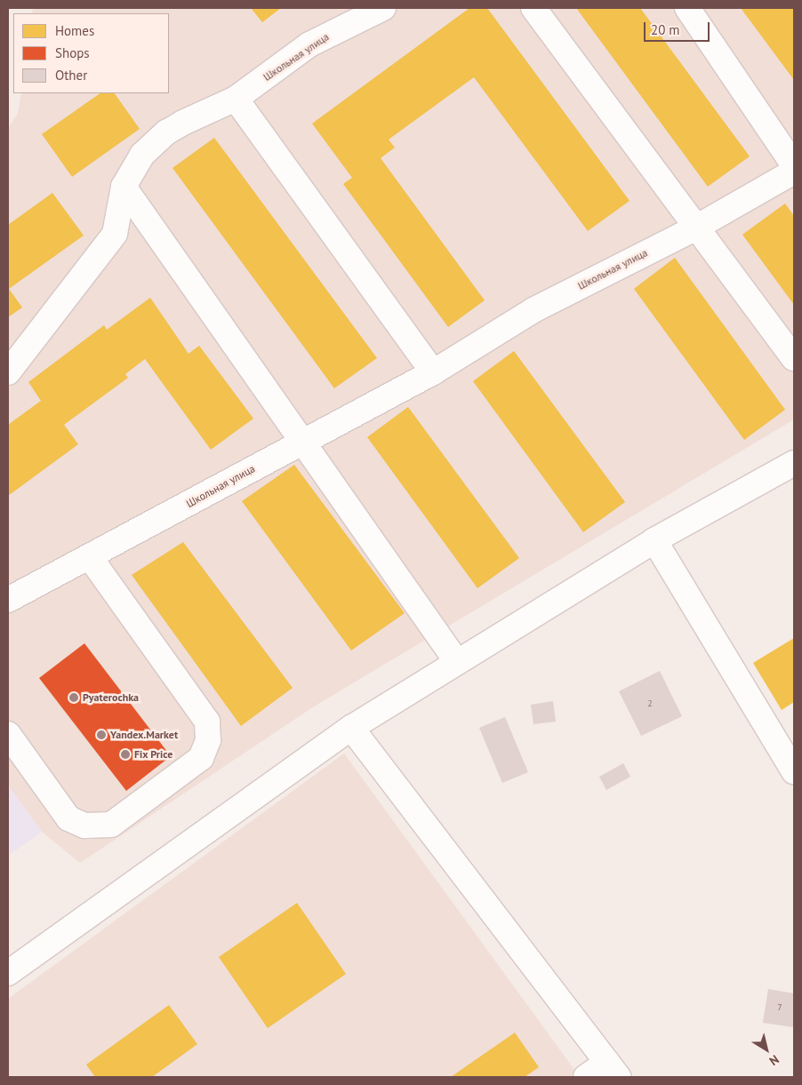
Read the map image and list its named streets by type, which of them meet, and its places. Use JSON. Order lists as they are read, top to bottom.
{
  "streets": {
    "street": ["Школьная улица"]
  },
  "places": ["Pyaterochka", "Yandex.Market", "Fix Price"],
  "house_numbers": ["2", "7"],
  "legend": ["Homes", "Shops", "Other"],
  "scale_bar": "20 m",
  "north": "bottom right"
}
